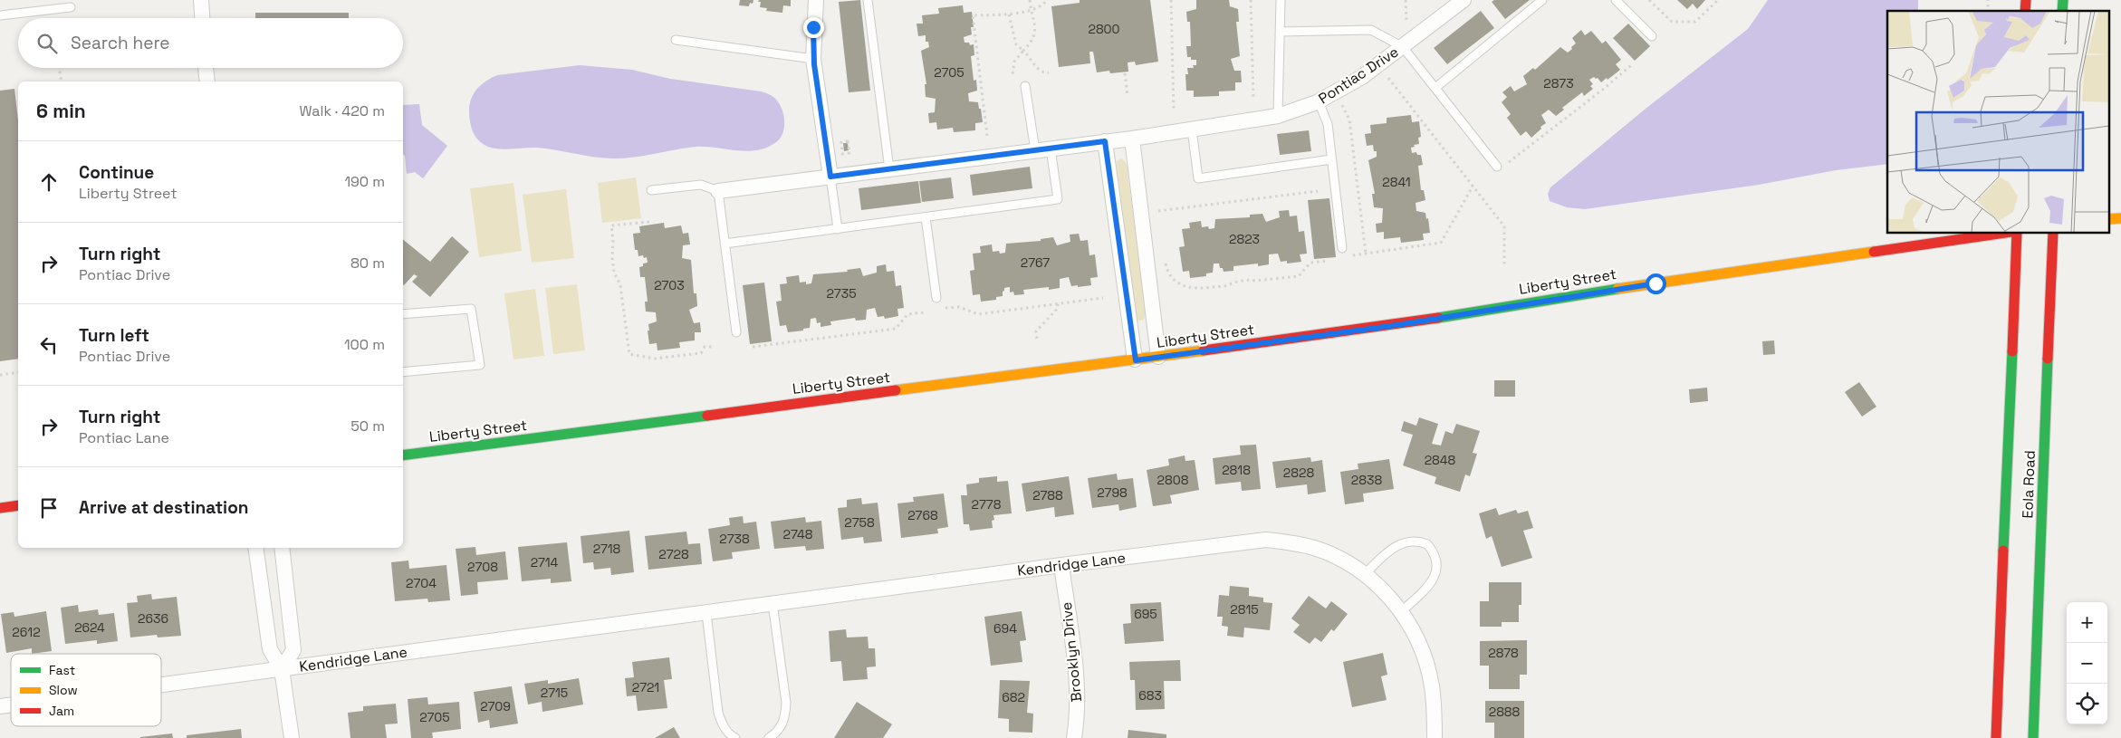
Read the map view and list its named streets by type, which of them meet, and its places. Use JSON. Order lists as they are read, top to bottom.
{
  "streets": {
    "street": [
      "Pontiac Drive",
      "Liberty Street",
      "Eola Road",
      "Kendridge Lane",
      "Brooklyn Drive"
    ]
  },
  "crossings": [
    ["Kendridge Lane", "Brooklyn Drive"]
  ],
  "house_numbers": [
    "2800",
    "2705",
    "2873",
    "2841",
    "2823",
    "2767",
    "2703",
    "2735",
    "2848",
    "2818",
    "2828",
    "2808",
    "2838",
    "2798",
    "2788",
    "2778",
    "2768",
    "2758",
    "2748",
    "2738",
    "2718",
    "2728",
    "2714",
    "2708",
    "2704",
    "2815",
    "695",
    "2636",
    "2624",
    "694",
    "2612",
    "2878",
    "2721",
    "2715",
    "683",
    "682",
    "2709",
    "2888",
    "2705"
  ],
  "legend": ["Fast", "Slow", "Jam"],
  "page": {
    "search": "Search here",
    "heading": ["6 min", "Walk · 420 m"],
    "list": [
      ["Continue", "Liberty Street", "190 m"],
      ["Turn right", "Pontiac Drive", "80 m"],
      ["Turn left", "Pontiac Drive", "100 m"],
      ["Turn right", "Pontiac Lane", "50 m"],
      "Arrive at destination"
    ],
    "map_buttons": ["+", "−"]
  }
}
